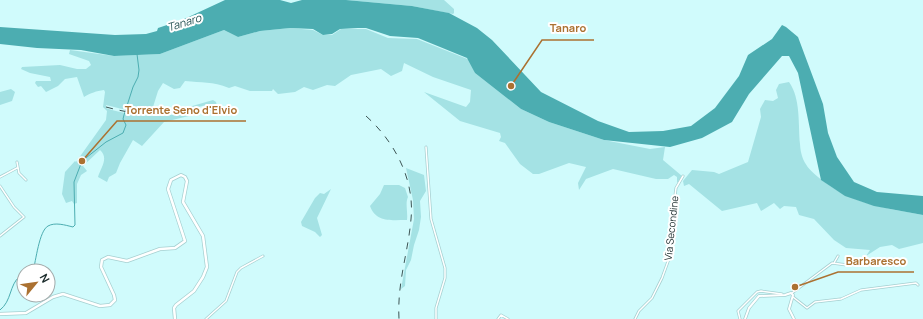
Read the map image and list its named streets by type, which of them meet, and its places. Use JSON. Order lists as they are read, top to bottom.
{
  "streets": {
    "street": ["Via Secondine"]
  },
  "water": ["Tanaro"],
  "places": ["Tanaro", "Torrente Seno d'Elvio", "Barbaresco"],
  "north": "top right"
}
